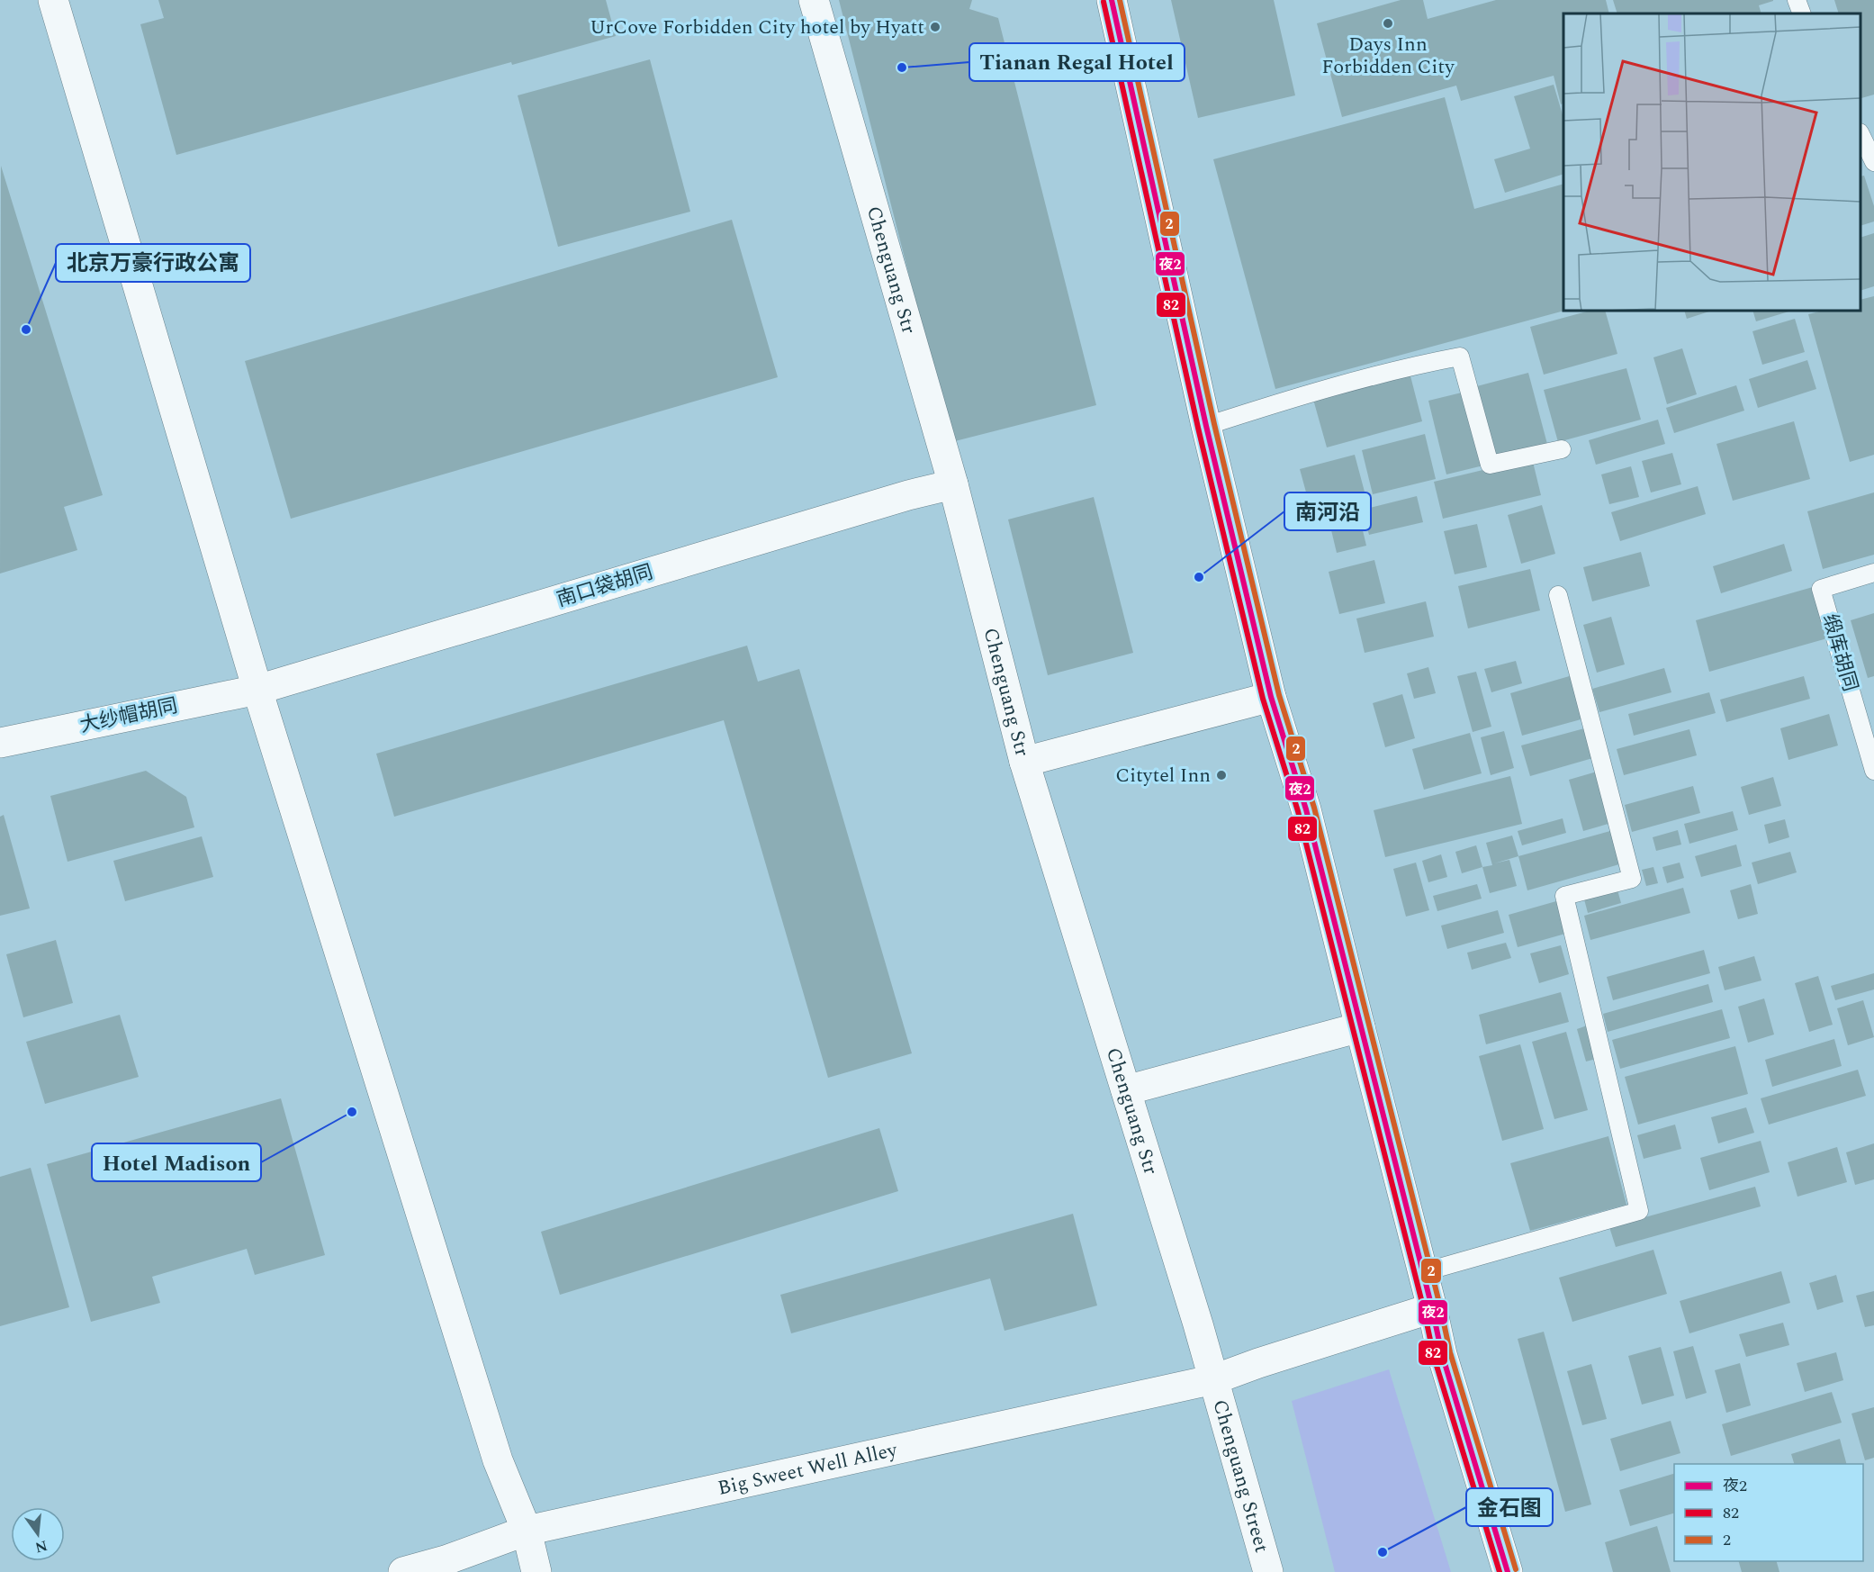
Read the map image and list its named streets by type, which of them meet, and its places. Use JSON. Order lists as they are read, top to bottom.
{
  "streets": {
    "street": [
      "Chenguang Str",
      "南口袋胡同",
      "大纱帽胡同",
      "Big Sweet Well Alley",
      "Chenguang Street"
    ],
    "lane": ["缎库胡同"]
  },
  "crossings": [
    ["Chenguang Str", "南口袋胡同"],
    ["Chenguang Str", "Big Sweet Well Alley"],
    ["Chenguang Str", "Chenguang Street"],
    ["南口袋胡同", "大纱帽胡同"],
    ["Big Sweet Well Alley", "Chenguang Street"]
  ],
  "places": [
    "Days Inn Forbidden City",
    "UrCove Forbidden City hotel by Hyatt",
    "Tianan Regal Hotel",
    "北京万豪行政公寓",
    "南河沿",
    "Citytel Inn",
    "Hotel Madison",
    "金石图"
  ],
  "lines": ["transit line 夜2", "transit line 2", "transit line 82"],
  "legend": ["夜2", "82", "2"],
  "north": "bottom"
}
